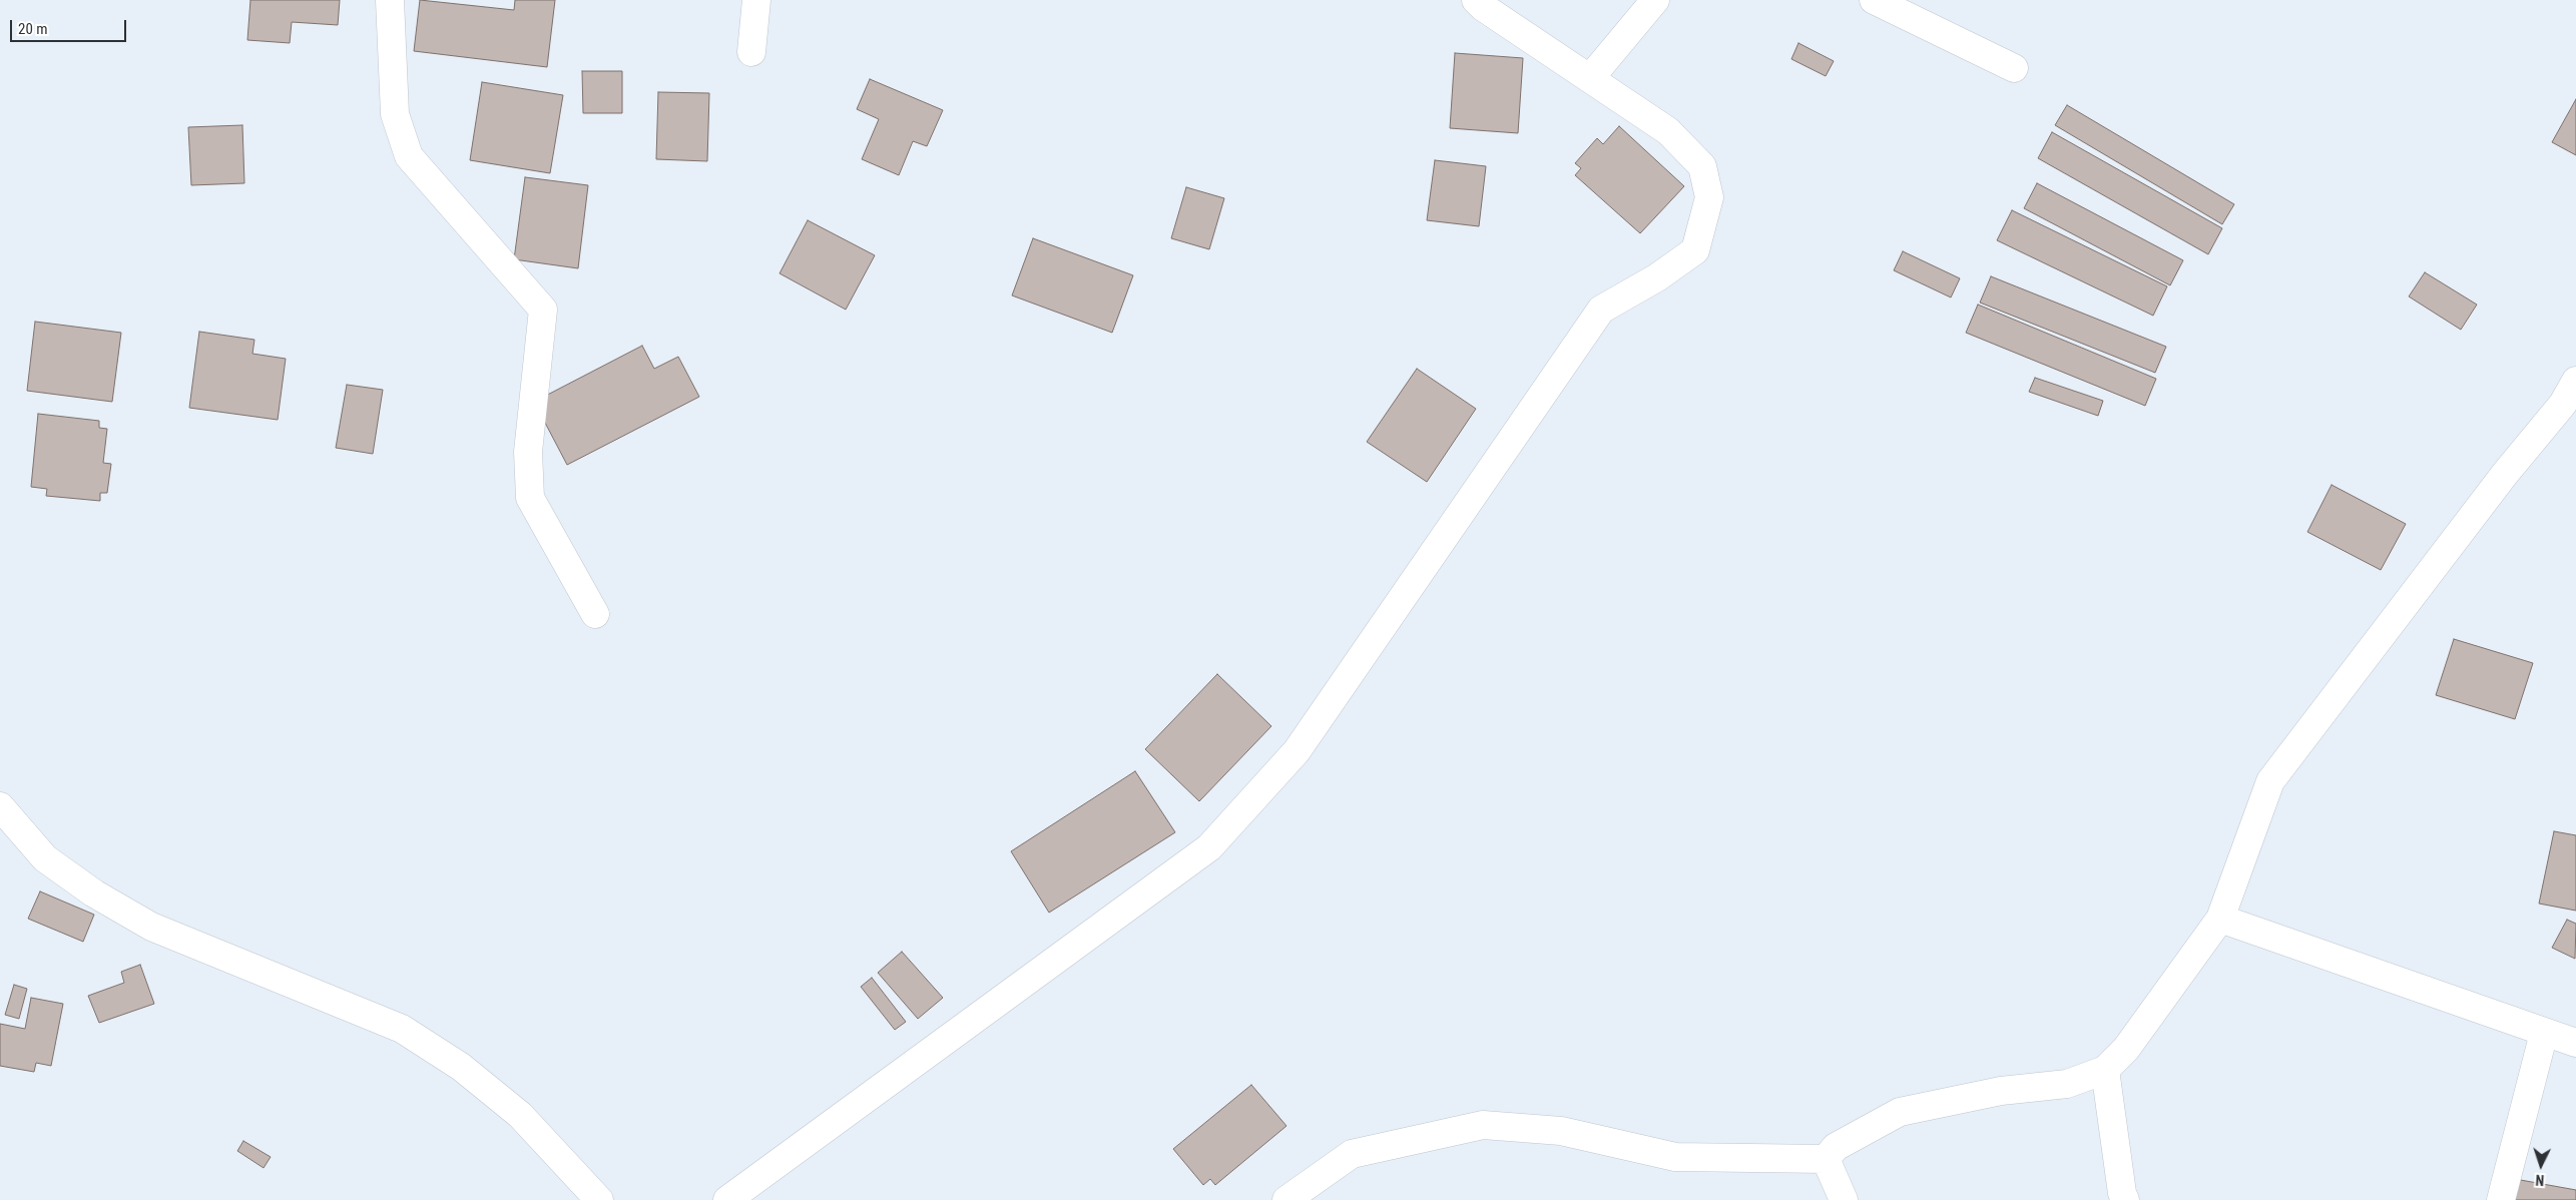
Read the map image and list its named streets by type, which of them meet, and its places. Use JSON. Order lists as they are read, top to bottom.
{
  "scale_bar": "20 m",
  "north": "bottom"
}
